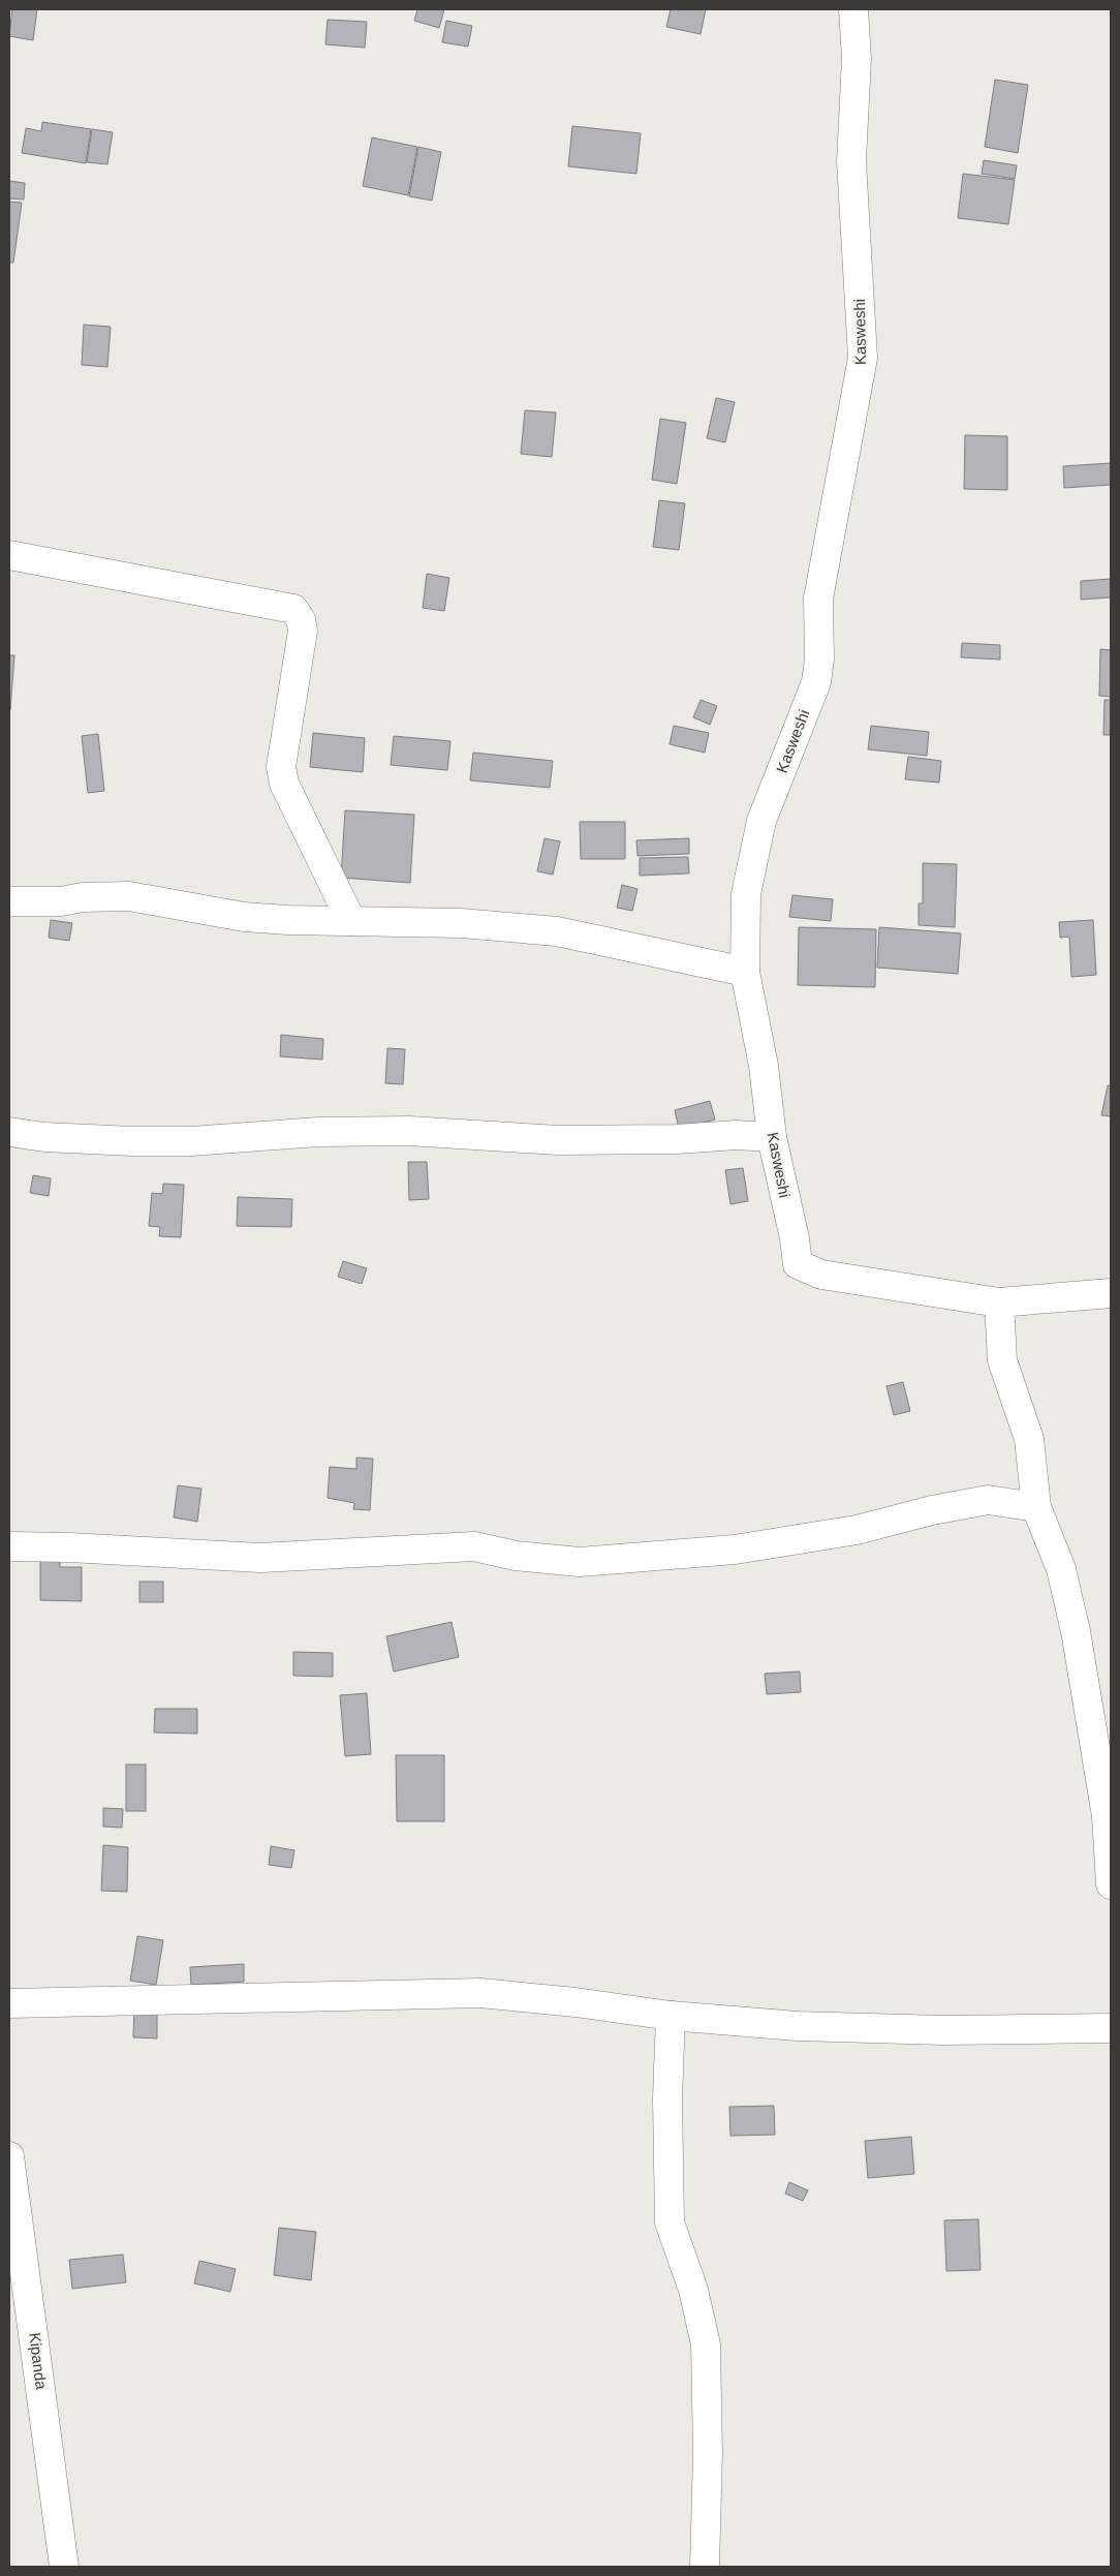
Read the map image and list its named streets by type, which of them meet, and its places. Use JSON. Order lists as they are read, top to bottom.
{
  "streets": {
    "street": ["Kasweshi", "Kipanda"]
  }
}
